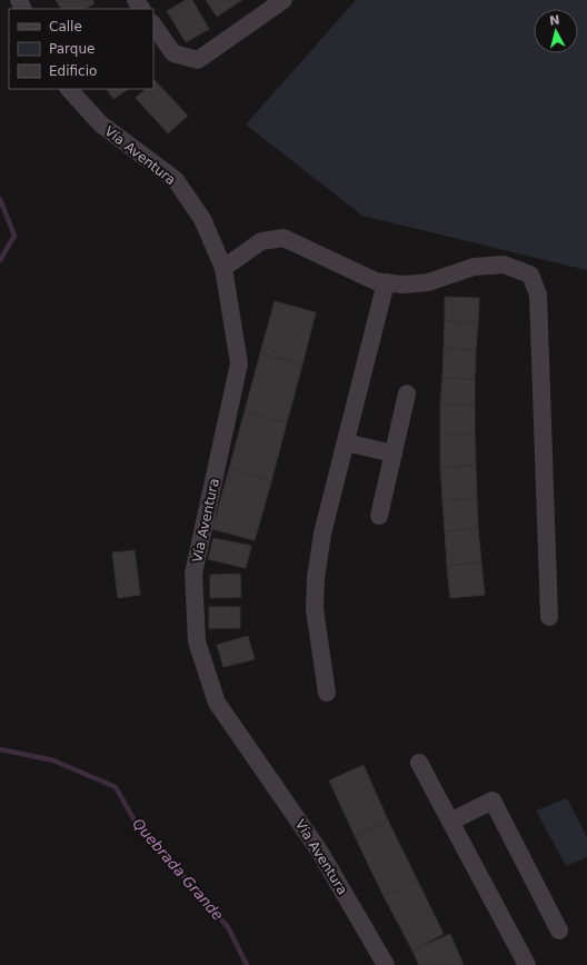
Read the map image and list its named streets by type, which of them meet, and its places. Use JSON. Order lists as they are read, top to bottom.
{
  "streets": {
    "street": ["Vía Aventura"]
  },
  "water": ["Quebrada Grande"],
  "legend": ["Calle", "Parque", "Edificio"],
  "north": "top"
}
